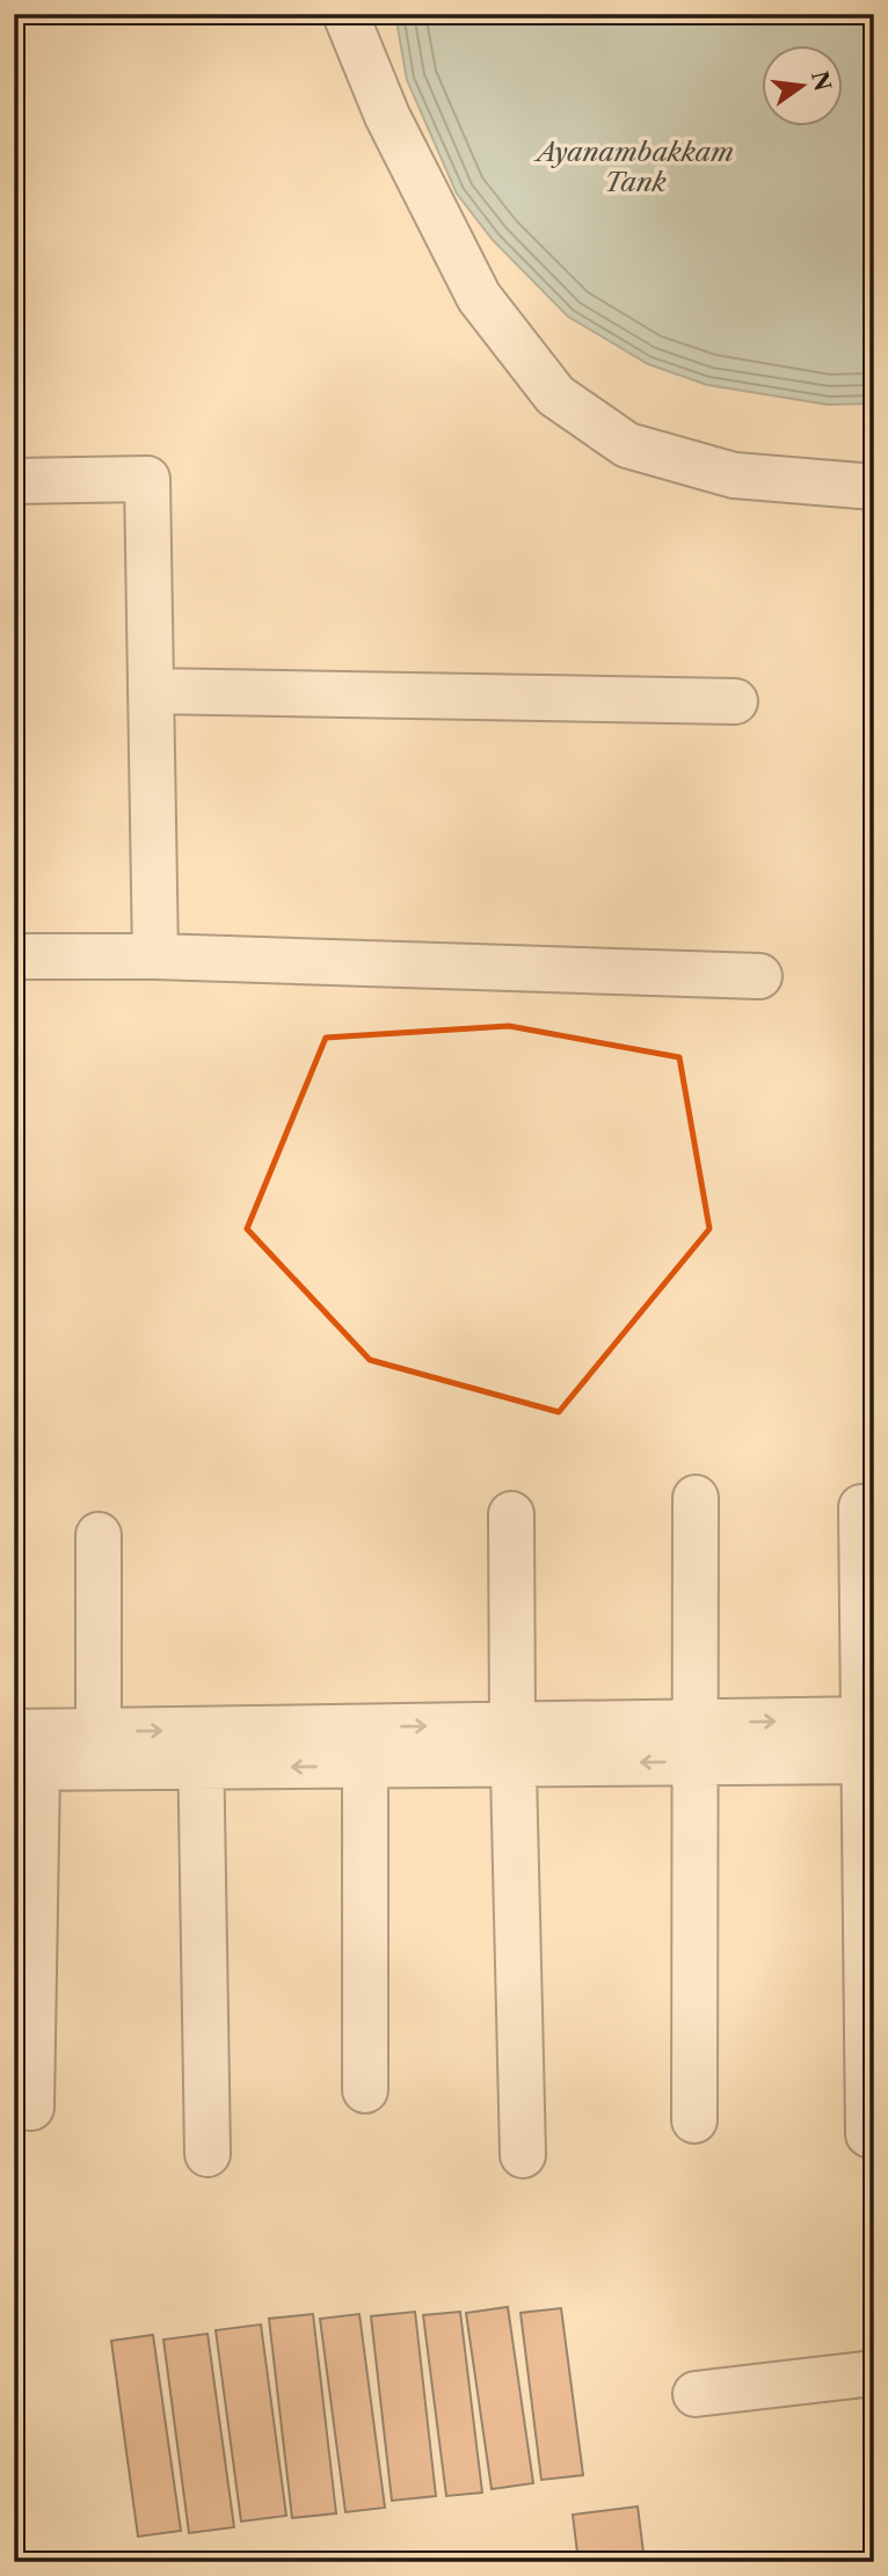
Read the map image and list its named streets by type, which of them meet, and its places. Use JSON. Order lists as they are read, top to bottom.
{
  "water": ["Ayanambakkam Tank"],
  "north": "right"
}
